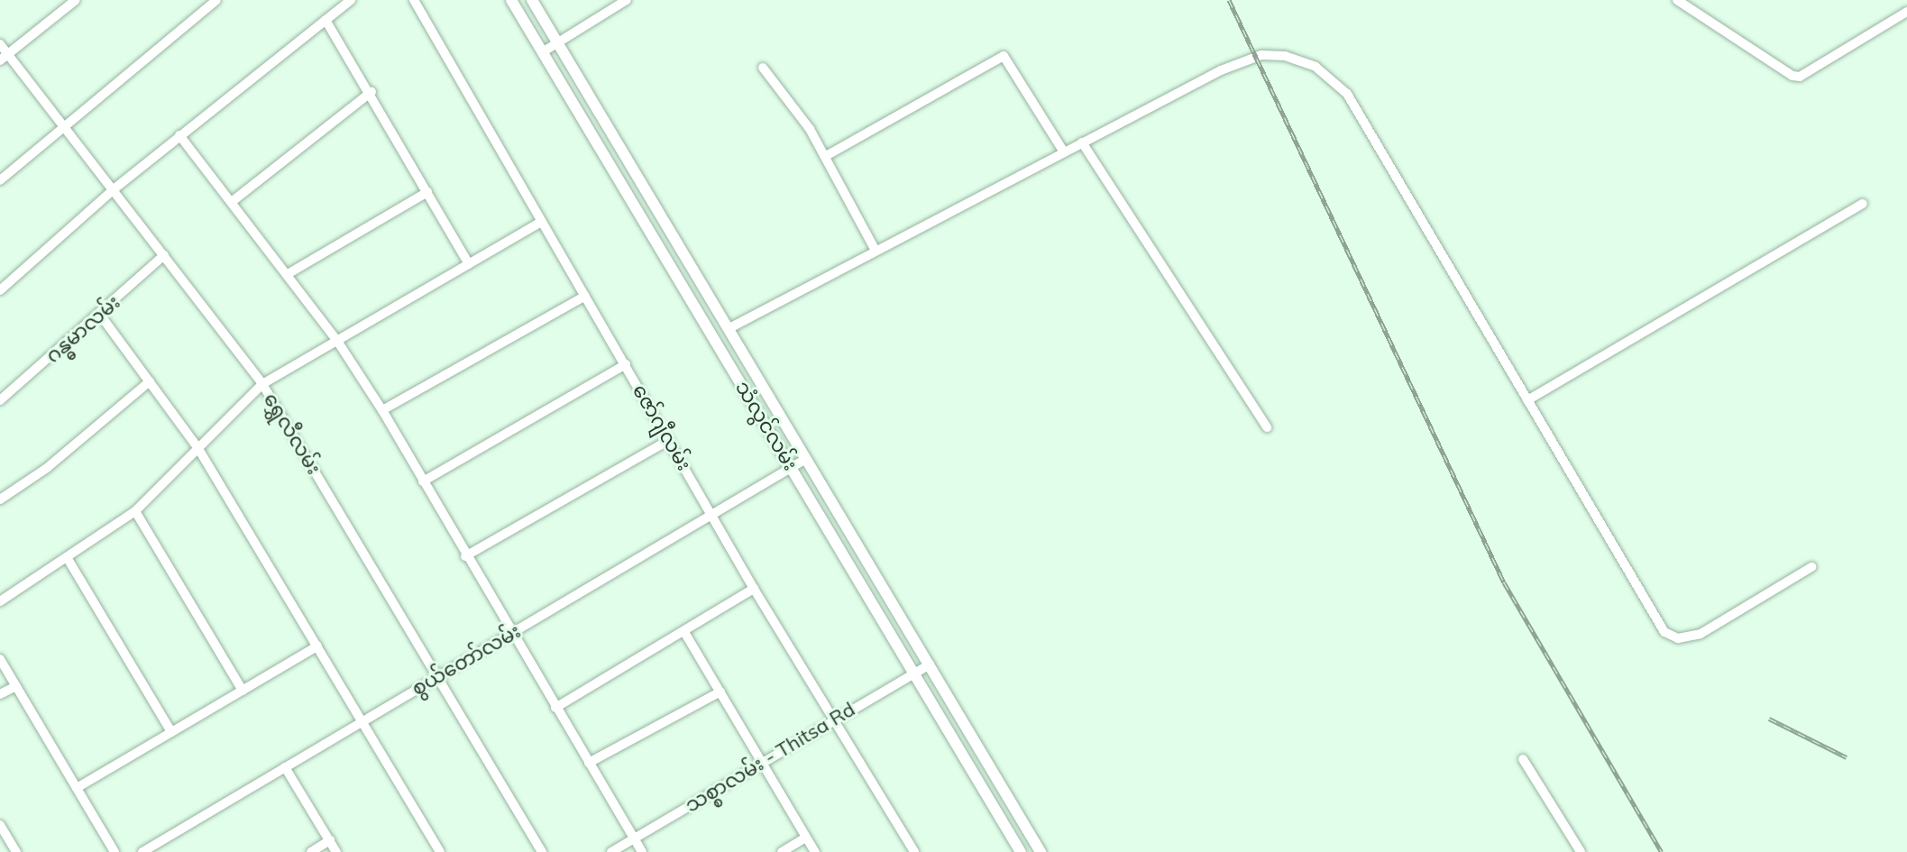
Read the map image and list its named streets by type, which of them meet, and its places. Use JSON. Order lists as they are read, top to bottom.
{
  "streets": {
    "main road": ["သံလွင်လမ်း"],
    "street": [
      "ဂန္ဓမာလမ်း",
      "ဇော်ဂျီလမ်း",
      "ရွှေလီလမ်း",
      "စွယ်တော်လမ်း",
      "သစ္စာလမ်း - Thitsa Rd"
    ]
  },
  "crossings": [
    ["ဂန္ဓမာလမ်း", "ရွှေလီလမ်း"],
    ["သံလွင်လမ်း", "စွယ်တော်လမ်း"],
    ["သံလွင်လမ်း", "သစ္စာလမ်း - Thitsa Rd"],
    ["ဇော်ဂျီလမ်း", "စွယ်တော်လမ်း"],
    ["ဇော်ဂျီလမ်း", "သစ္စာလမ်း - Thitsa Rd"],
    ["ရွှေလီလမ်း", "စွယ်တော်လမ်း"]
  ]
}
